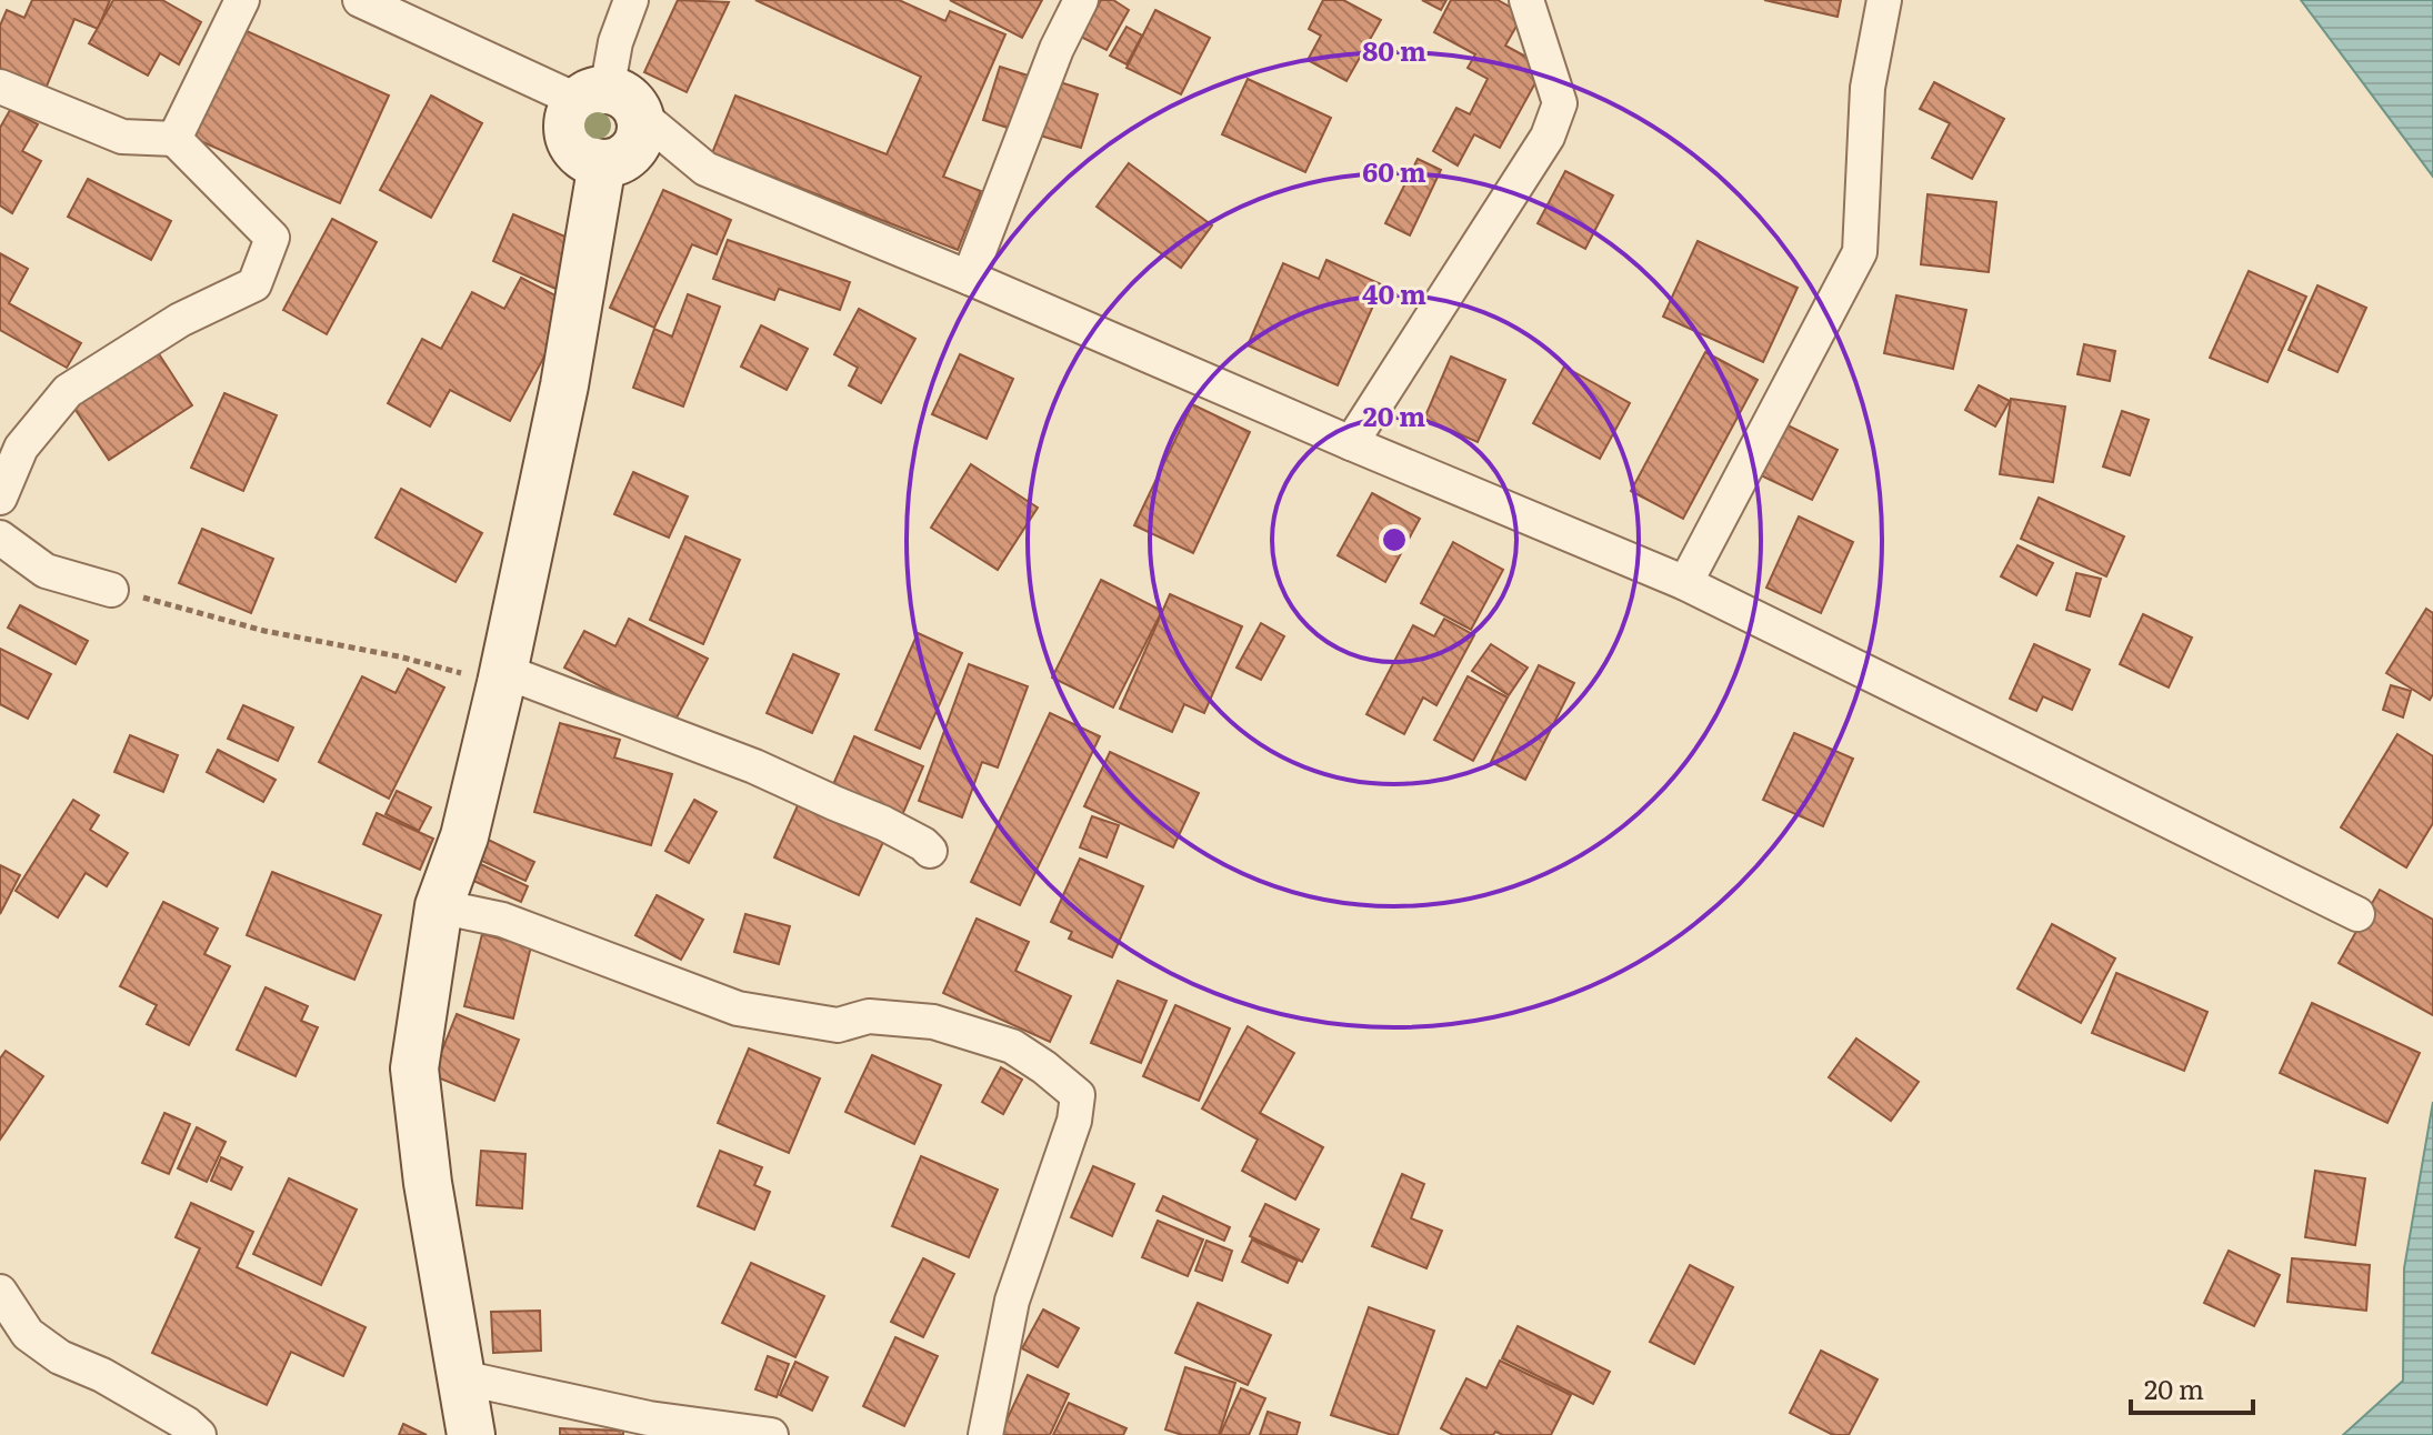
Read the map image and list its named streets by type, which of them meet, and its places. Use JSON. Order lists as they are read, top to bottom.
{
  "scale_bar": "20 m",
  "rings": [
    "80 m",
    "60 m",
    "40 m",
    "20 m"
  ]
}
